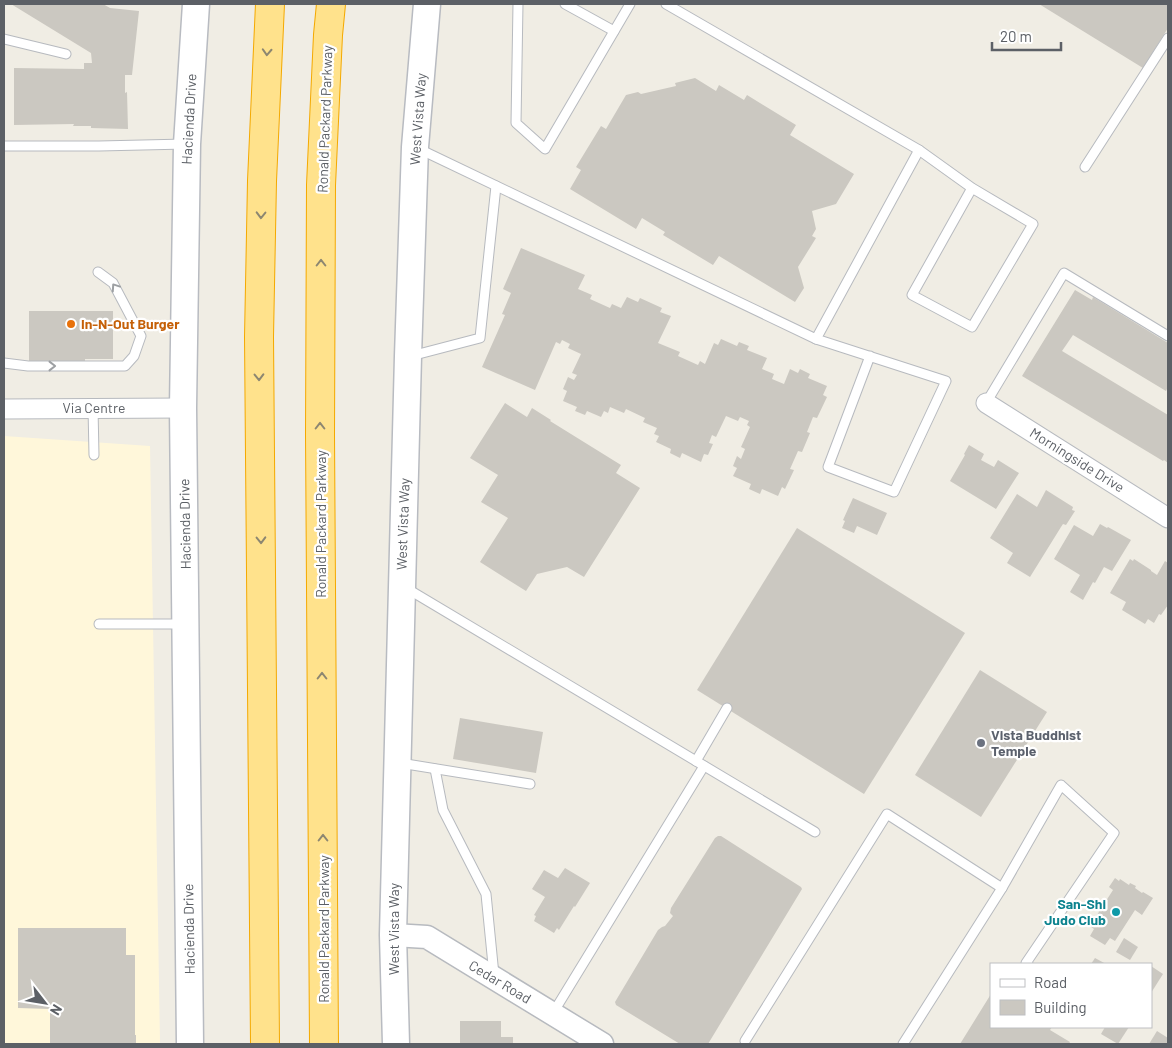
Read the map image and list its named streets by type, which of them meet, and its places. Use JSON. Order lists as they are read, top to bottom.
{
  "streets": {
    "highway": ["Ronald Packard Parkway"],
    "main road": ["Hacienda Drive", "West Vista Way"],
    "street": ["Via Centre", "Morningside Drive", "Cedar Road"]
  },
  "crossings": [
    ["Hacienda Drive", "Via Centre"],
    ["West Vista Way", "Cedar Road"]
  ],
  "places": ["In-N-Out Burger", "Vista Buddhist Temple", "San-Shi Judo Club"],
  "legend": ["Road", "Building"],
  "scale_bar": "20 m",
  "north": "bottom right"
}
